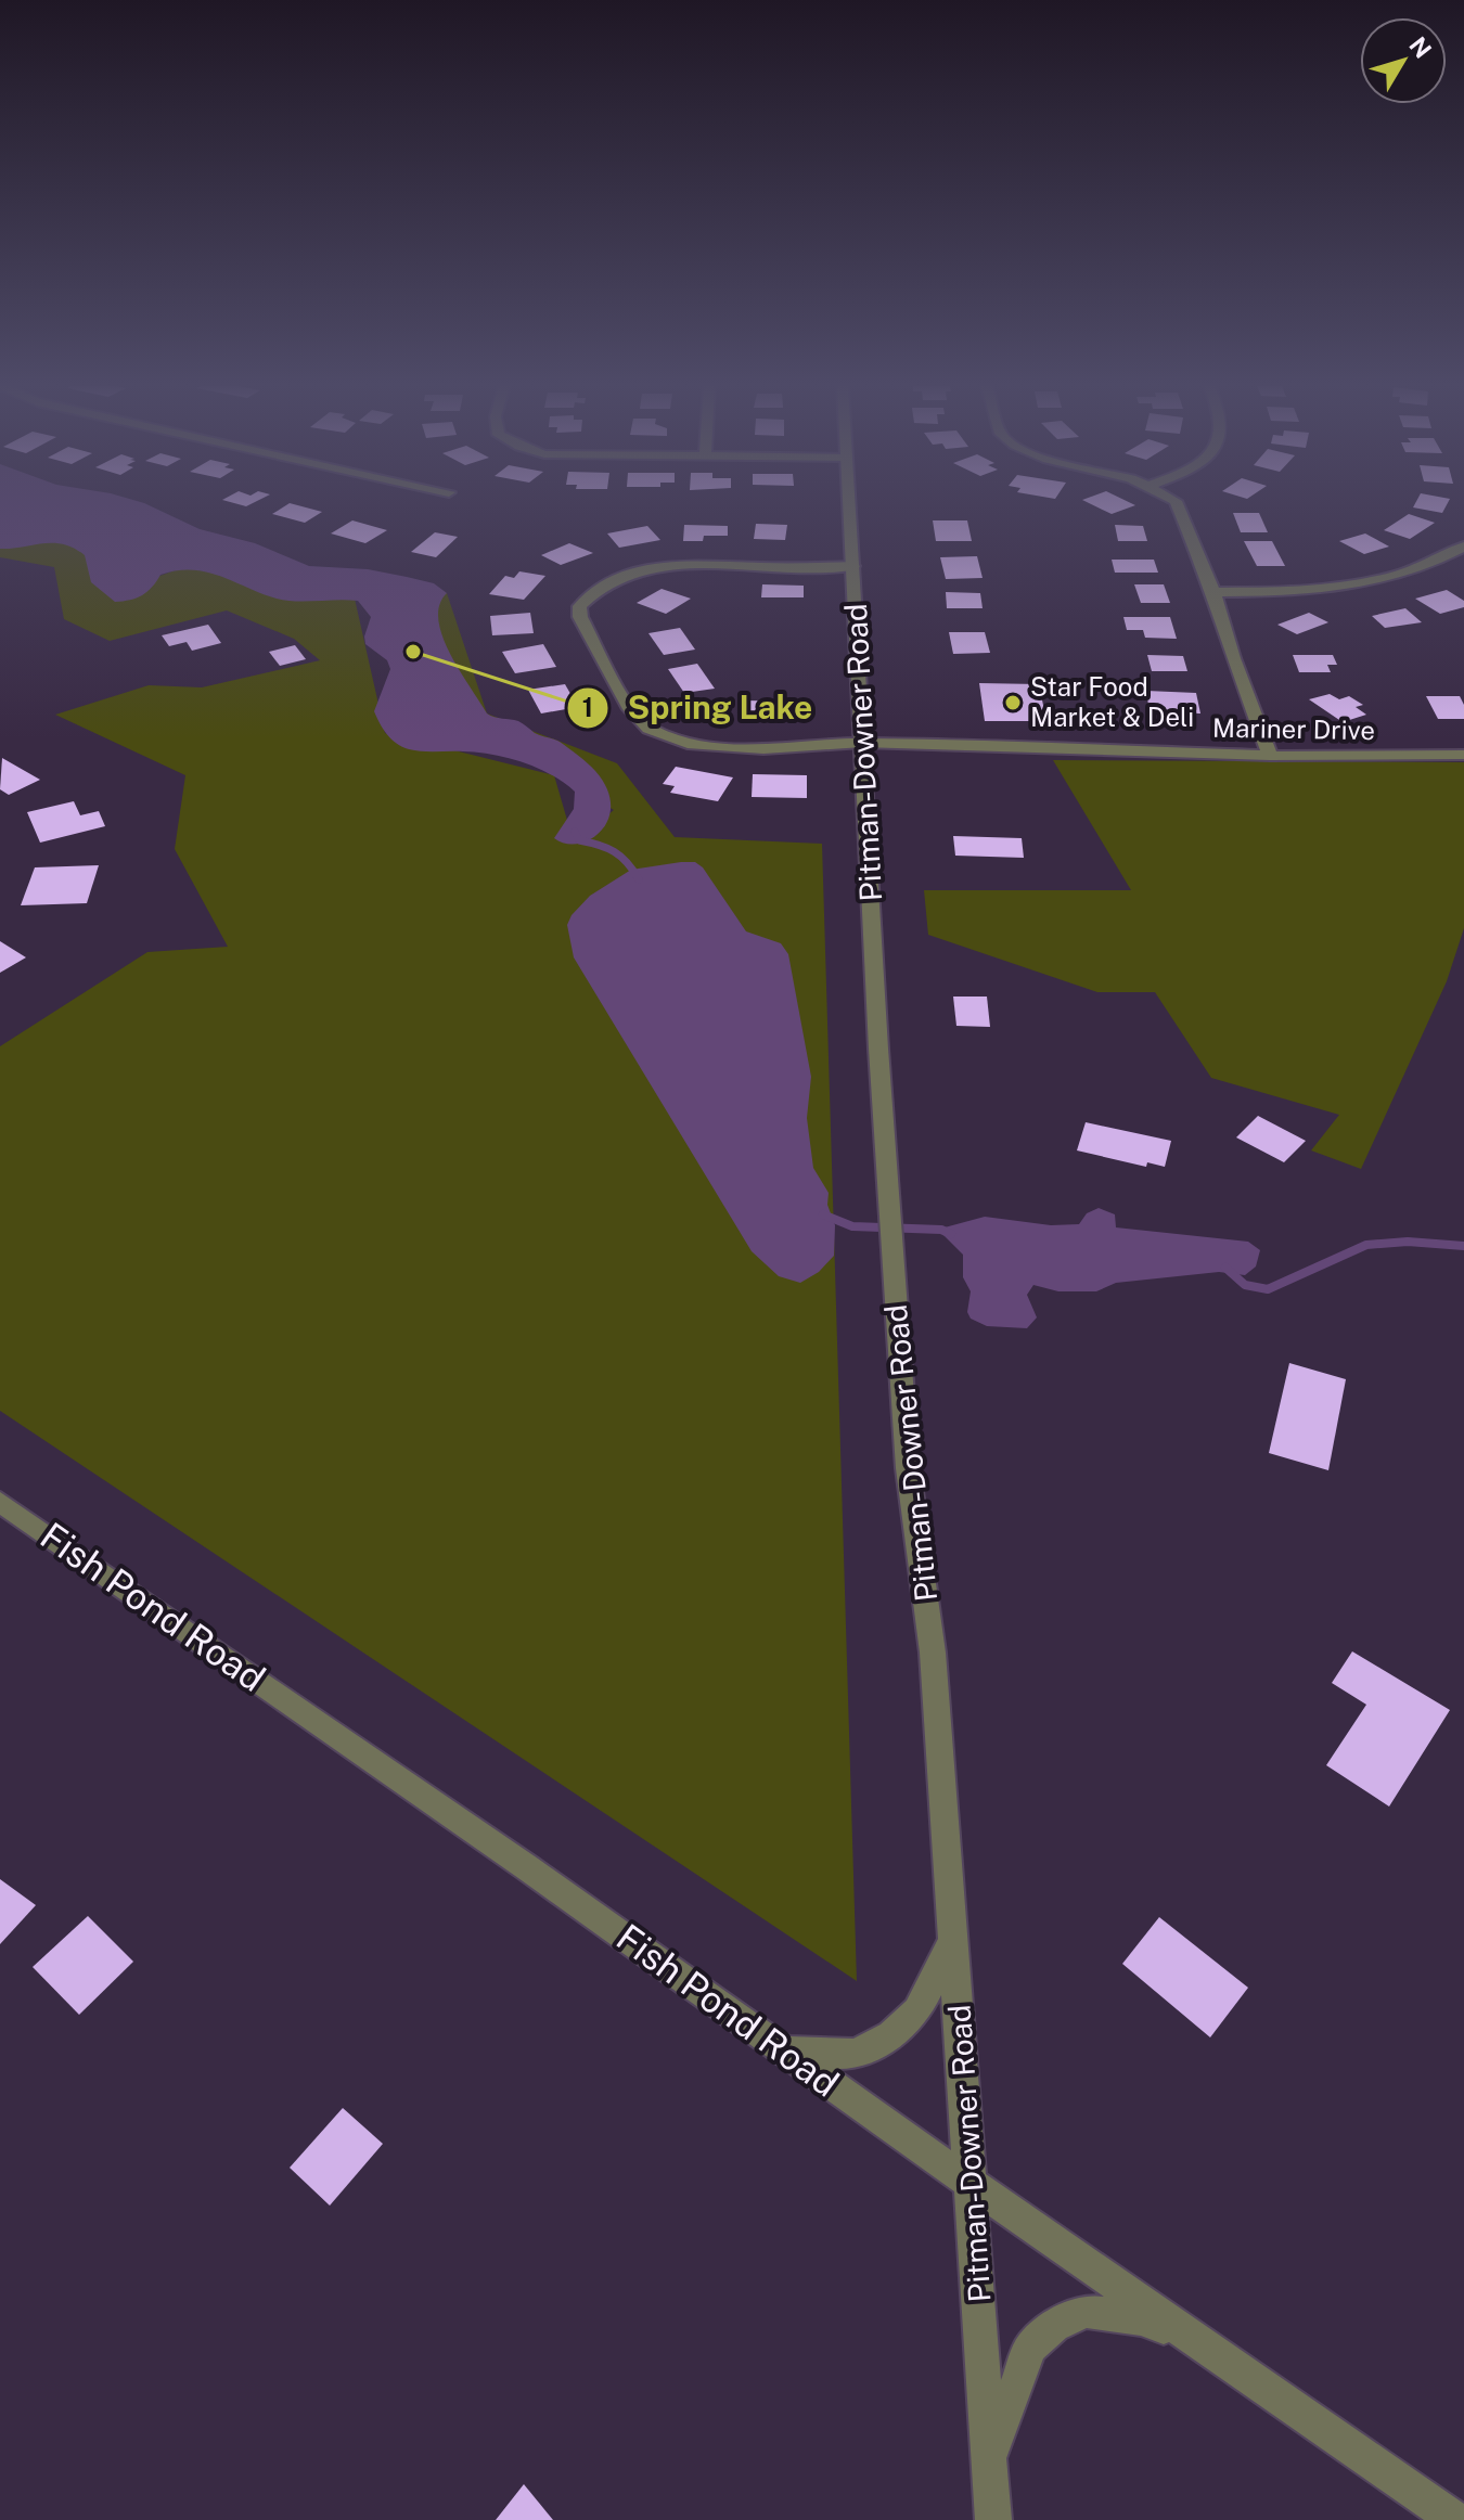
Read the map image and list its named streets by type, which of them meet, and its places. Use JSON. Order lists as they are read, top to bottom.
{
  "streets": {
    "street": ["Mariner Drive", "Pitman-Downer Road", "Fish Pond Road"]
  },
  "crossings": [
    ["Mariner Drive", "Pitman-Downer Road"],
    ["Pitman-Downer Road", "Fish Pond Road"]
  ],
  "places": ["Spring Lake", "Star Food Market & Deli"],
  "north": "top right"
}
